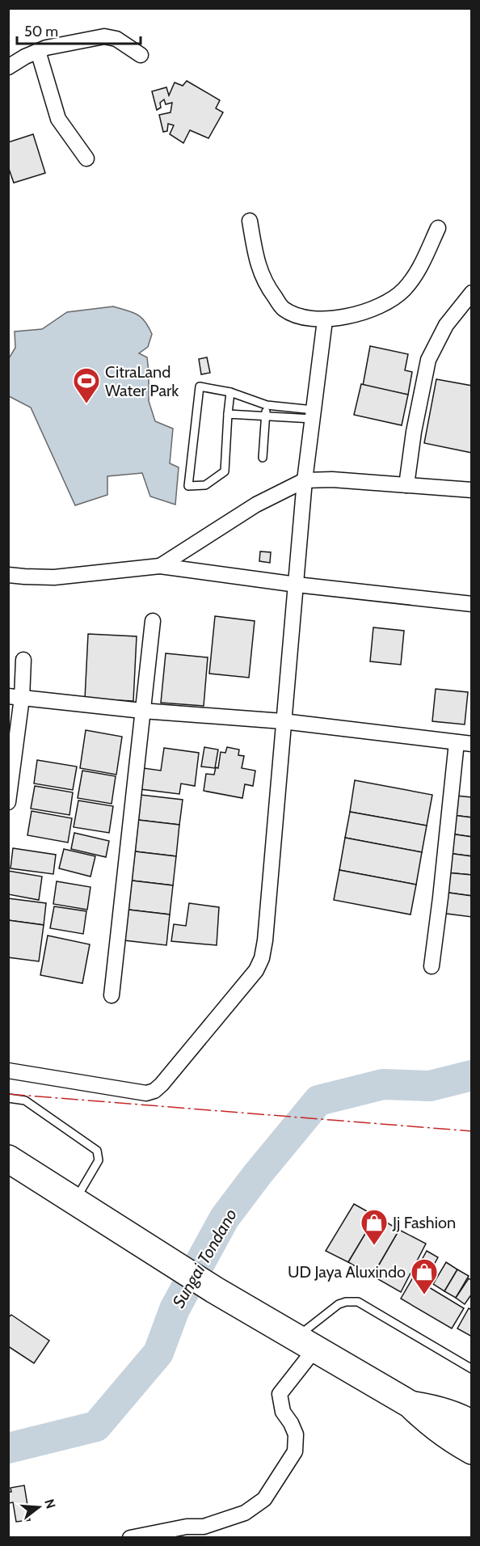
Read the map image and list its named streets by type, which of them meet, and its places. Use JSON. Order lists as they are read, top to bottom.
{
  "water": ["Sungai Tondano"],
  "places": {
    "sports": ["CitraLand Water Park"],
    "shop": ["Jj Fashion", "UD Jaya Aluxindo"]
  },
  "scale_bar": "50 m",
  "north": "right"
}
